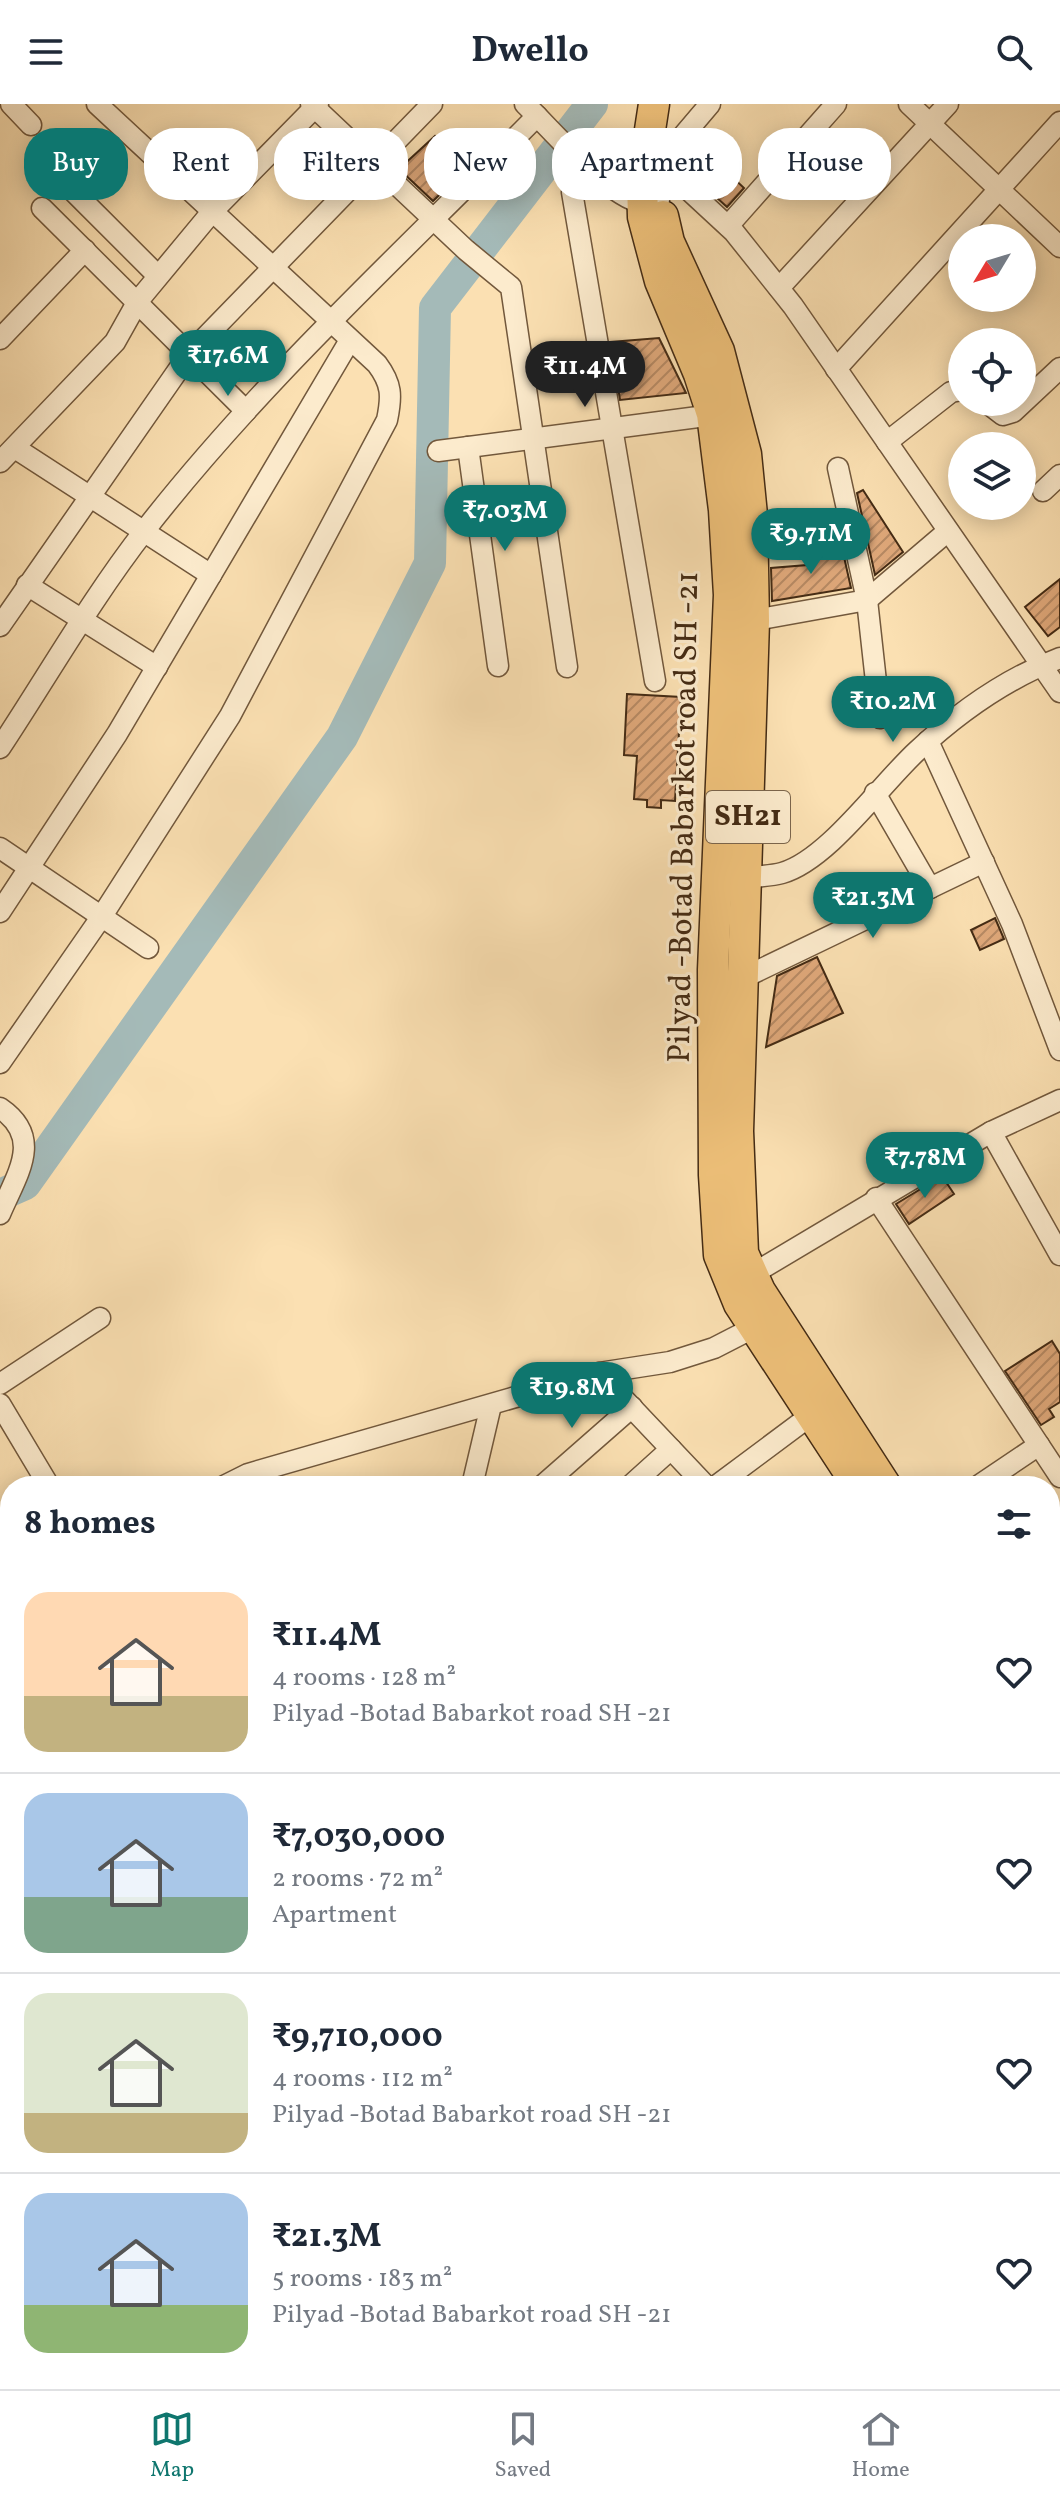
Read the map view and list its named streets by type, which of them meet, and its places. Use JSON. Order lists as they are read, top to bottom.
{
  "streets": {
    "main road": ["Pilyad -Botad Babarkot road SH -21", "SH21"]
  },
  "north": "bottom left",
  "page": {
    "header": "Dwello",
    "chip": [
      "Buy",
      "Rent",
      "Filters",
      "New",
      "Apartment",
      "House"
    ],
    "price": [
      "₹17.6M",
      "₹11.4M",
      "₹7.03M",
      "₹9.71M",
      "₹10.2M",
      "₹21.3M",
      "₹7.78M",
      "₹19.8M"
    ],
    "heading": "8 homes",
    "list": [
      {
        "name": "₹11.4M",
        "note": "4 rooms · 128 m² · Pilyad -Botad Babarkot road SH -21"
      },
      {
        "name": "₹7,030,000",
        "note": "2 rooms · 72 m² · Apartment"
      },
      {
        "name": "₹9,710,000",
        "note": "4 rooms · 112 m² · Pilyad -Botad Babarkot road SH -21"
      },
      {
        "name": "₹21.3M",
        "note": "5 rooms · 183 m² · Pilyad -Botad Babarkot road SH -21"
      }
    ],
    "tabs": ["Map", "Saved", "Home"]
  }
}
